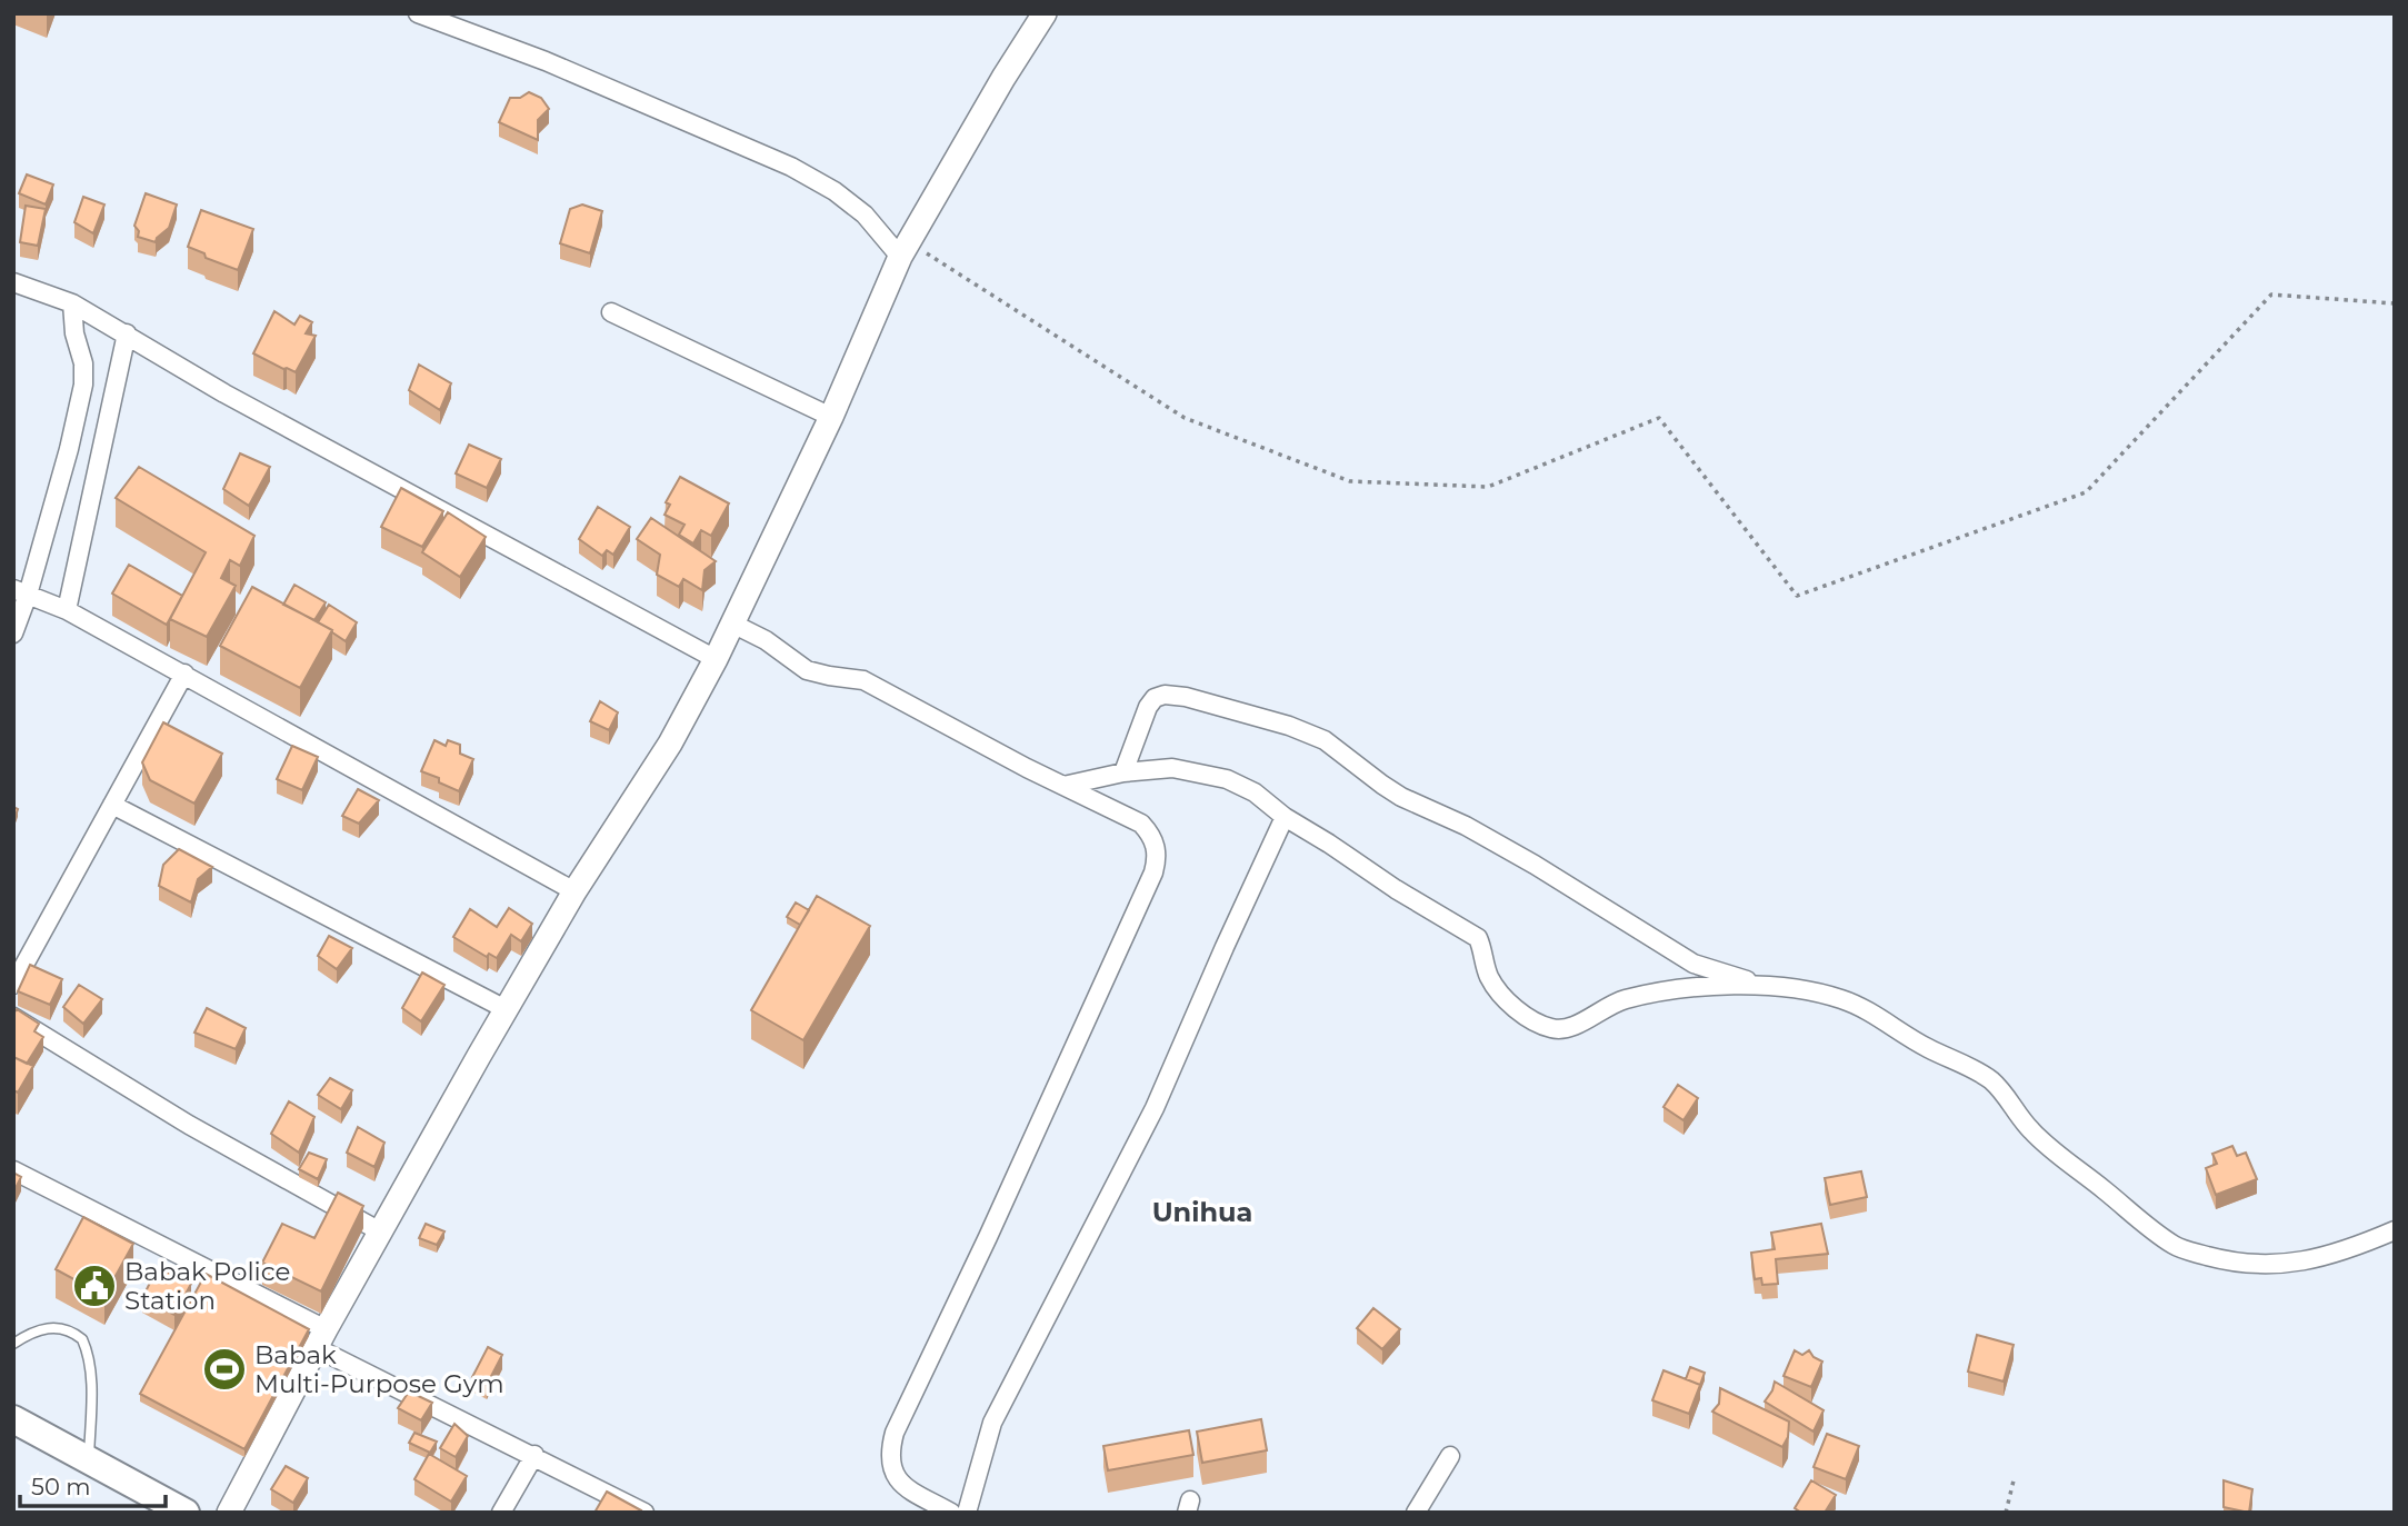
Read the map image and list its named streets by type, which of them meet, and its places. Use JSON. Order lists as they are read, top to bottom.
{
  "districts": ["Unihua"],
  "places": {
    "public building": ["Babak Police Station"],
    "sports": ["Babak Multi-Purpose Gym"]
  },
  "scale_bar": "50 m"
}
